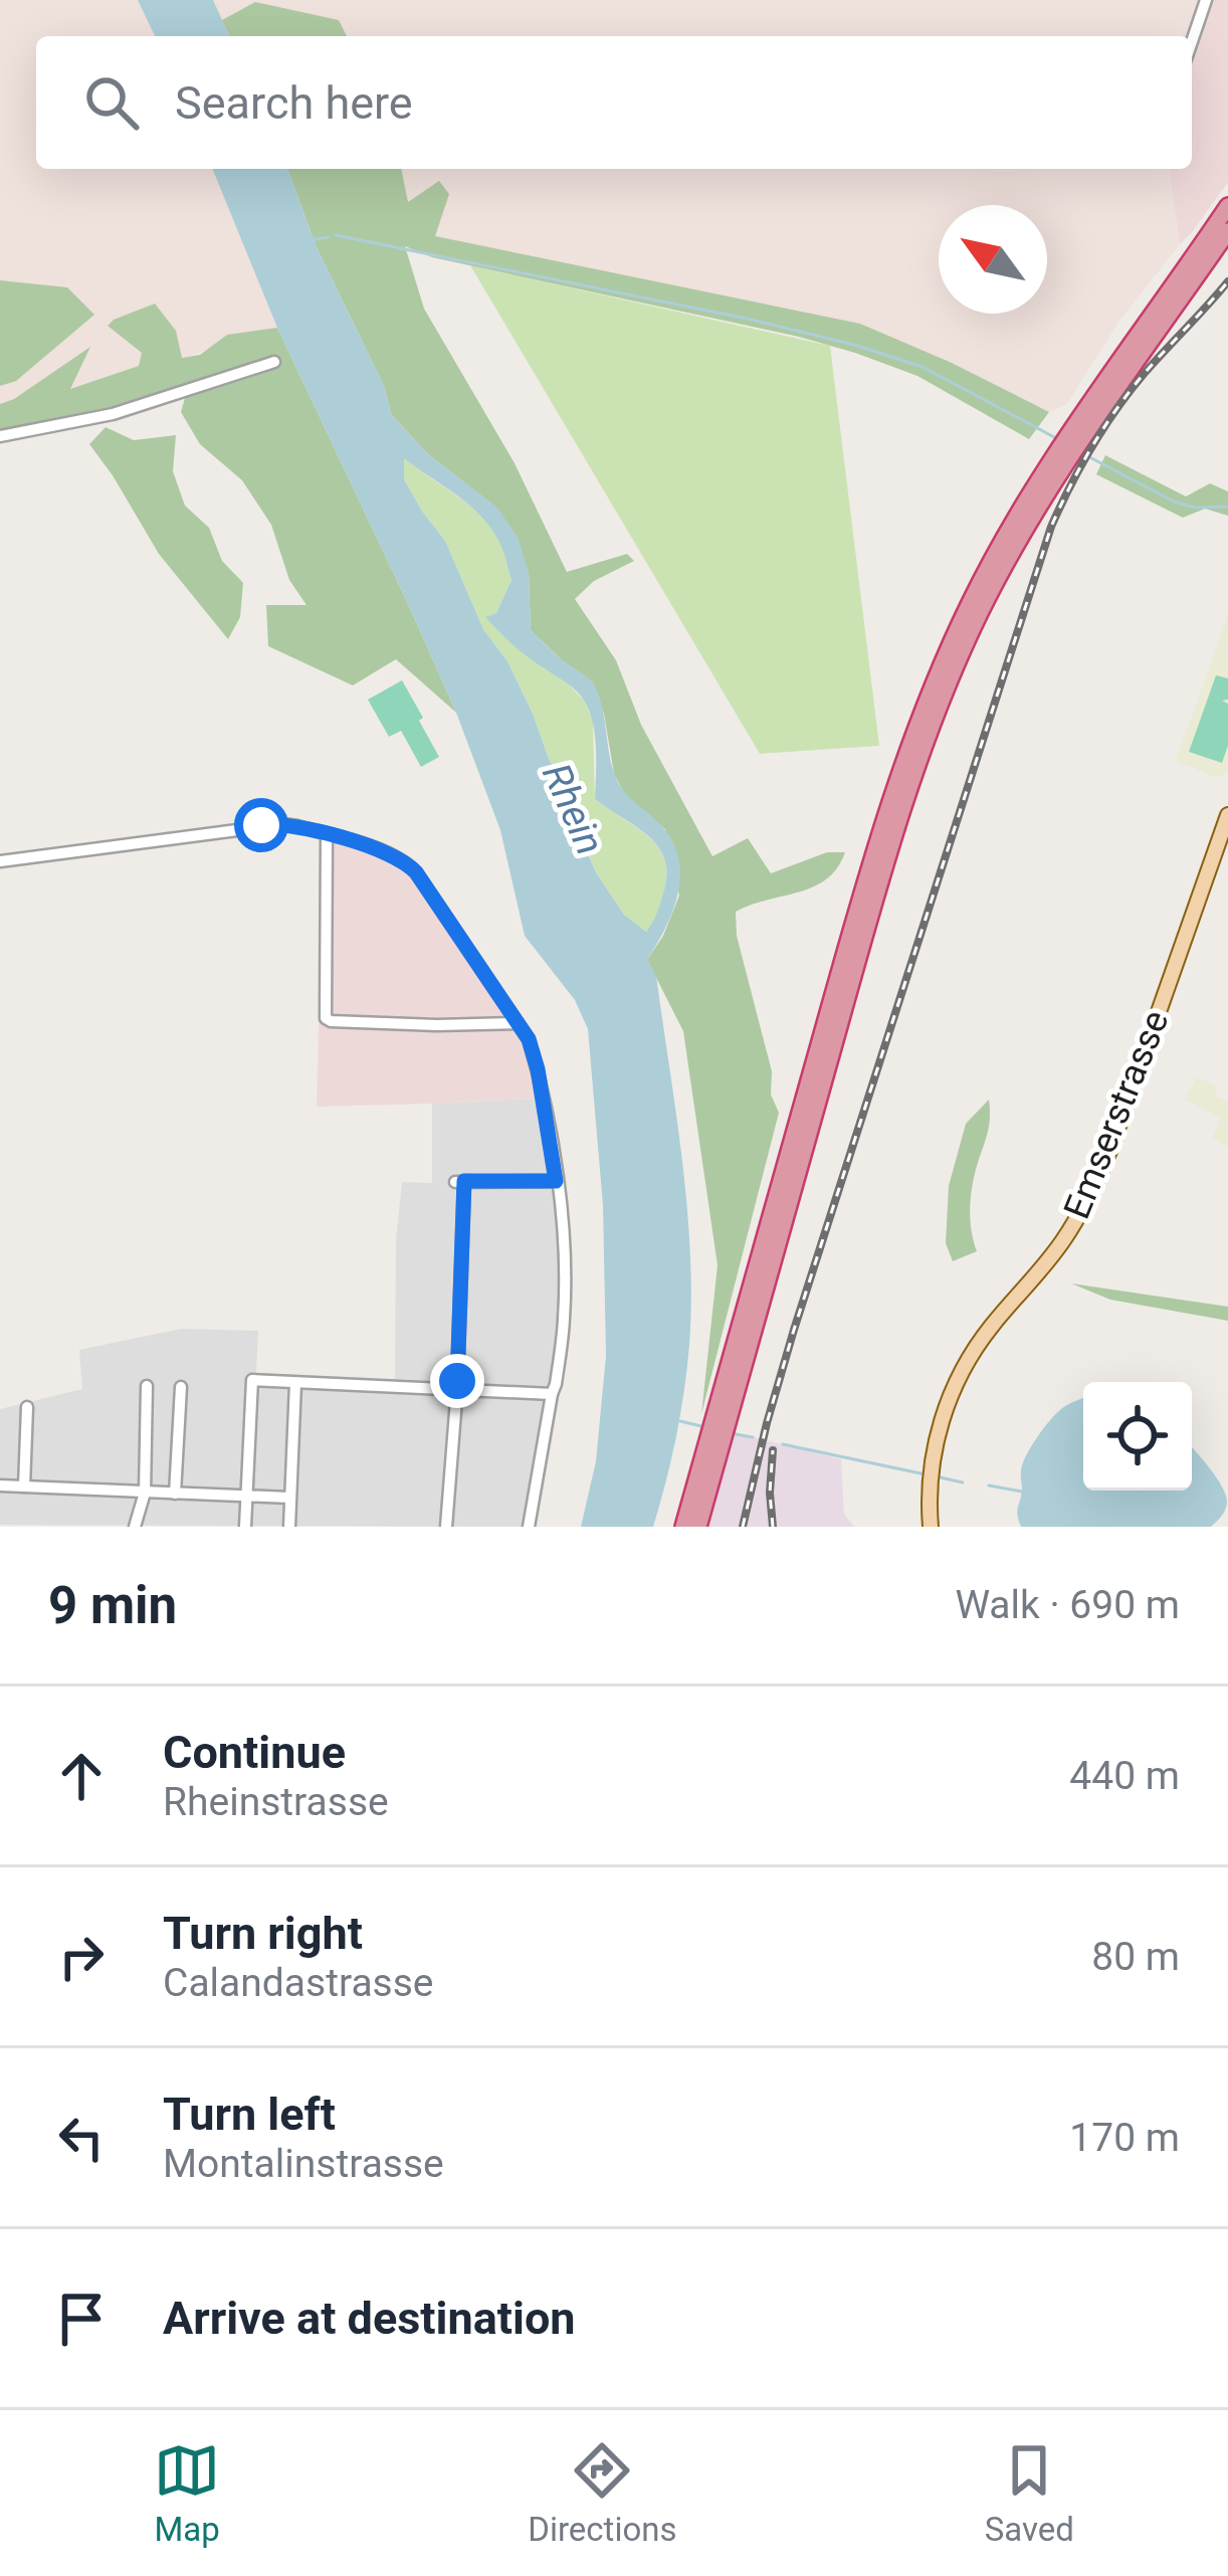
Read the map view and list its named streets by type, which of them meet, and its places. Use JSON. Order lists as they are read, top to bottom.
{
  "streets": {
    "main road": ["Emserstrasse"]
  },
  "water": ["Rhein"],
  "north": "top left",
  "page": {
    "search": "Search here",
    "heading": ["9 min", "Walk · 690 m"],
    "list": [
      ["Continue", "Rheinstrasse", "440 m"],
      ["Turn right", "Calandastrasse", "80 m"],
      ["Turn left", "Montalinstrasse", "170 m"],
      "Arrive at destination"
    ],
    "nav": ["Map", "Directions", "Saved"]
  }
}
